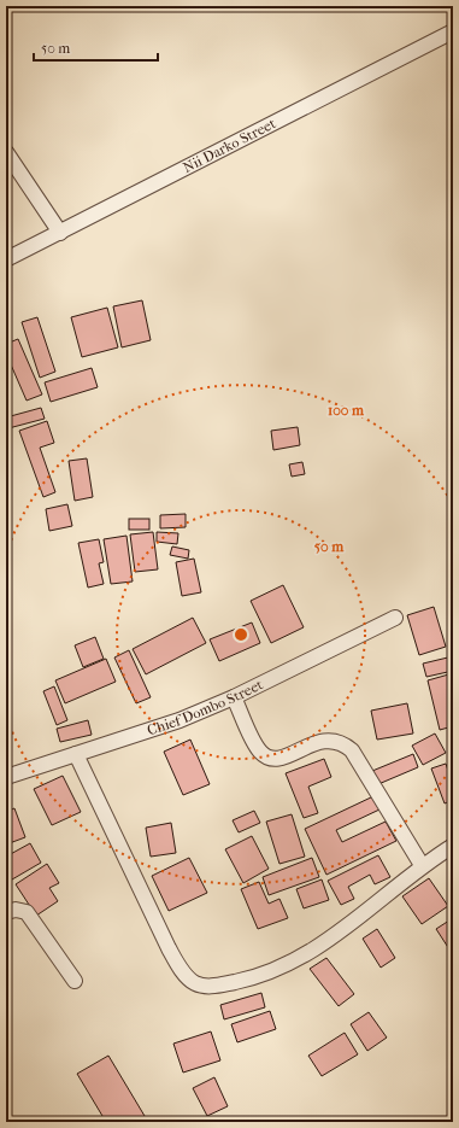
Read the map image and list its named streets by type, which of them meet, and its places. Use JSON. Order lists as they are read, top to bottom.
{
  "streets": {
    "street": ["Nii Darko Street", "Chief Dombo Street"]
  },
  "scale_bar": "50 m",
  "rings": ["100 m", "50 m"]
}
